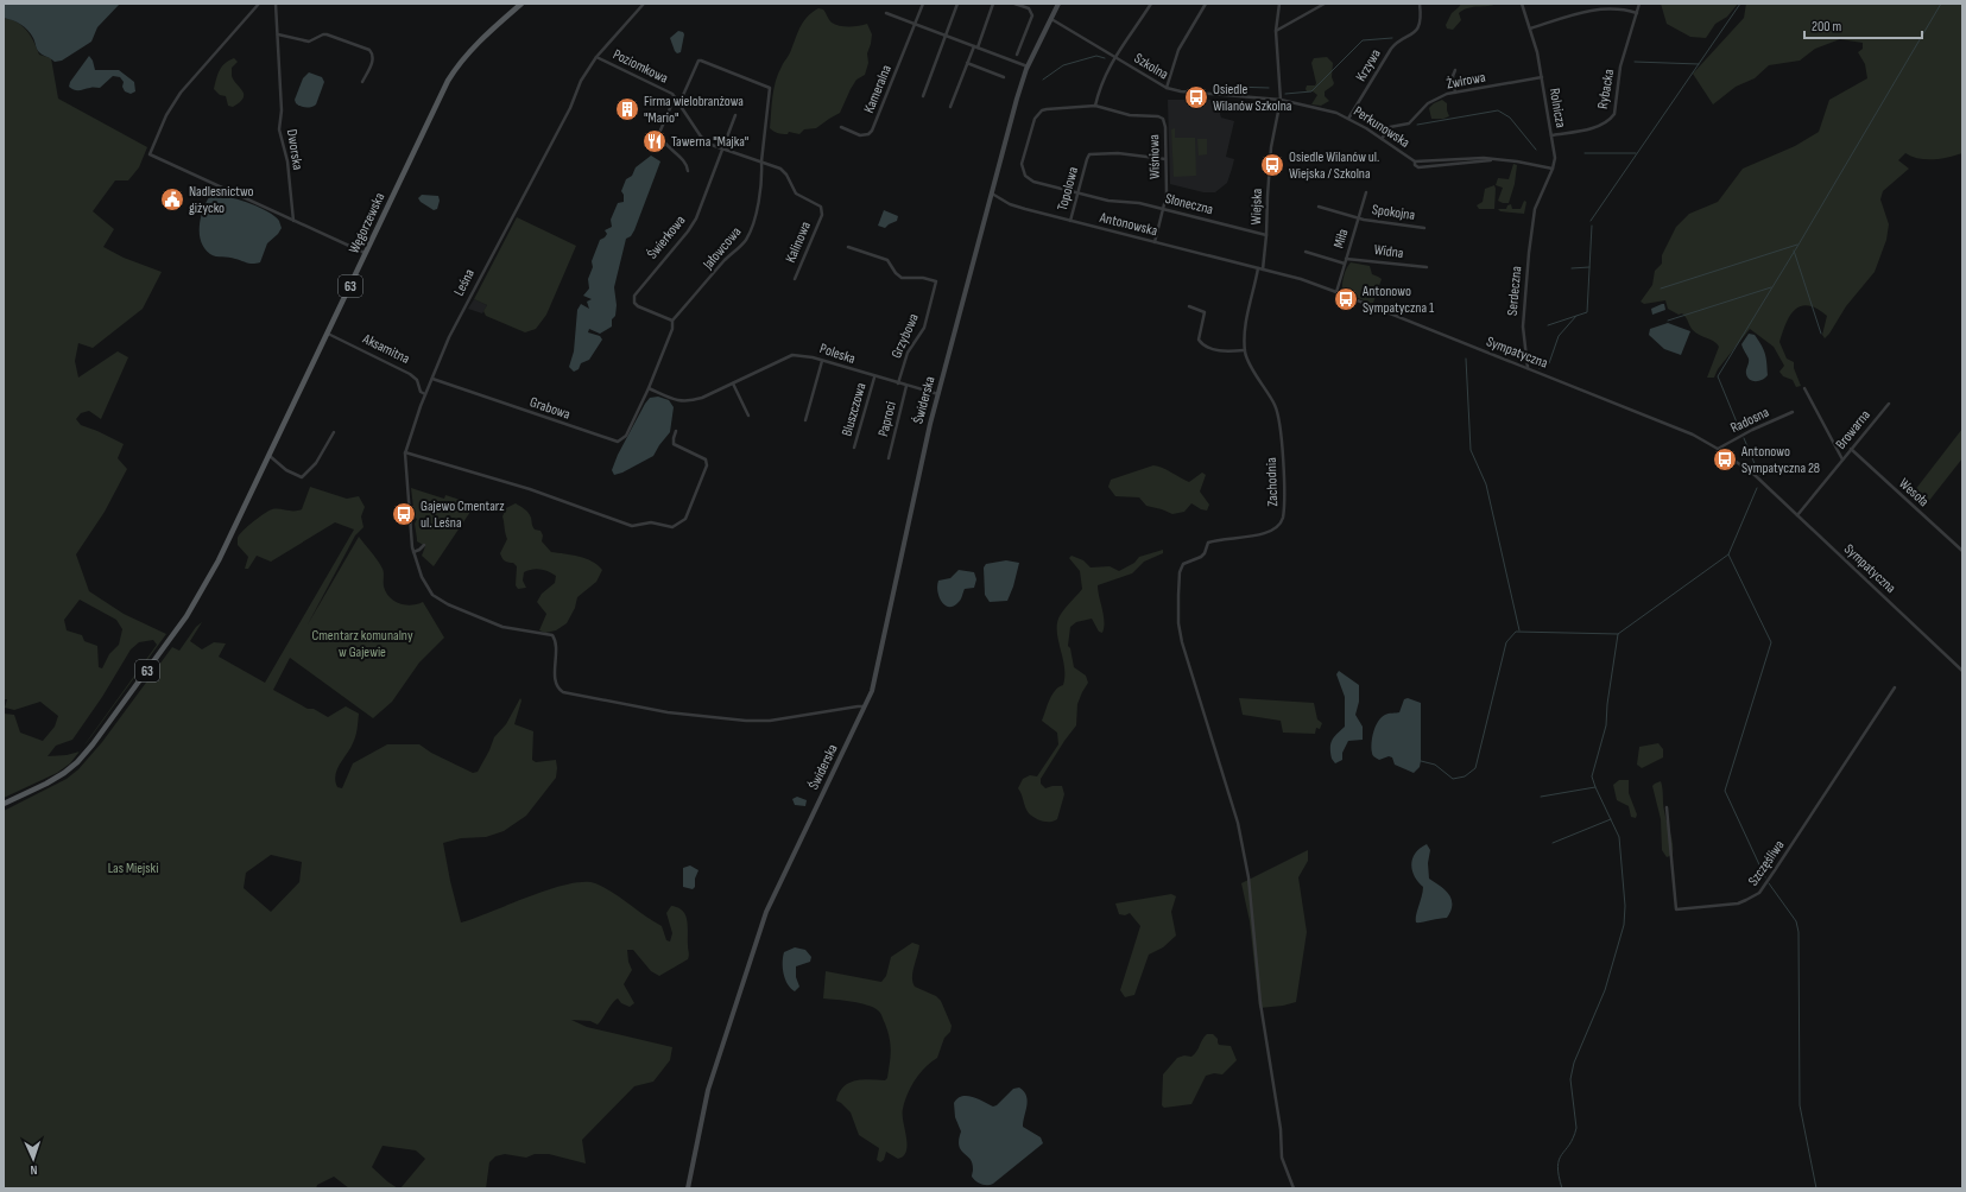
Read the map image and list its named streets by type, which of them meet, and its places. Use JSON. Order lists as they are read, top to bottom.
{
  "streets": {
    "main road": ["Węgorzewska", "63"],
    "street": [
      "Krzywa",
      "Poziomkowa",
      "Szkolna",
      "Żwirowa",
      "Kameralna",
      "Rybacka",
      "Rolnicza",
      "Perkunowska",
      "Dworska",
      "Wiśniowa",
      "Topolowa",
      "Słoneczna",
      "Wiejska",
      "Spokojna",
      "Antonowska",
      "Świerkowa",
      "Miła",
      "Kalinowa",
      "Jałowcowa",
      "Widna",
      "Leśna",
      "Serdeczna",
      "Grzybowa",
      "Aksamitna",
      "Sympatyczna",
      "Poleska",
      "Świderska",
      "Grabowa",
      "Bluszczowa",
      "Paproci",
      "Radosna",
      "Browarna",
      "Zachodnia",
      "Wesoła",
      "Szczęśliwa"
    ]
  },
  "crossings": [
    ["Krzywa", "Perkunowska"],
    ["Poziomkowa", "Świerkowa"],
    ["Poziomkowa", "Kalinowa"],
    ["Poziomkowa", "Jałowcowa"],
    ["Poziomkowa", "Leśna"],
    ["Szkolna", "Perkunowska"],
    ["Szkolna", "Wiejska"],
    ["Szkolna", "Świderska"],
    ["Żwirowa", "Rolnicza"],
    ["Żwirowa", "Perkunowska"],
    ["Rybacka", "Rolnicza"],
    ["Rolnicza", "Perkunowska"],
    ["Rolnicza", "Serdeczna"],
    ["Perkunowska", "Wiejska"],
    ["Wiśniowa", "Topolowa"],
    ["Wiśniowa", "Słoneczna"],
    ["Wiśniowa", "Antonowska"],
    ["Topolowa", "Słoneczna"],
    ["Topolowa", "Antonowska"],
    ["Słoneczna", "Wiejska"],
    ["Wiejska", "Antonowska"],
    ["Wiejska", "Sympatyczna"],
    ["Spokojna", "Miła"],
    ["Węgorzewska", "Aksamitna"],
    ["Antonowska", "Sympatyczna"],
    ["Antonowska", "Świderska"],
    ["Świerkowa", "Jałowcowa"],
    ["Miła", "Widna"],
    ["Miła", "Sympatyczna"],
    ["Kalinowa", "Jałowcowa"],
    ["Jałowcowa", "Poleska"],
    ["Jałowcowa", "Grabowa"],
    ["Leśna", "Aksamitna"],
    ["Leśna", "Świderska"],
    ["Leśna", "Grabowa"],
    ["Serdeczna", "Sympatyczna"],
    ["Grzybowa", "Poleska"],
    ["Sympatyczna", "Radosna"],
    ["Sympatyczna", "Browarna"],
    ["Poleska", "Świderska"],
    ["Poleska", "Bluszczowa"],
    ["Poleska", "Paproci"],
    ["Browarna", "Wesoła"]
  ],
  "parks": ["Cmentarz komunalny w Gajewie", "Las Miejski"],
  "places": {
    "bus stop": [
      "Osiedle Wilanów Szkolna",
      "Osiedle Wilanów ul. Wiejska / Szkolna",
      "Antonowo Sympatyczna 1",
      "Antonowo Sympatyczna 28",
      "Gajewo Cmentarz ul. Leśna"
    ],
    "building": ["Firma wielobranżowa \"Mario\""],
    "restaurant": ["Tawerna \"Majka\""],
    "public building": ["Nadlesnictwo giżycko"]
  },
  "scale_bar": "200 m",
  "north": "bottom"
}
